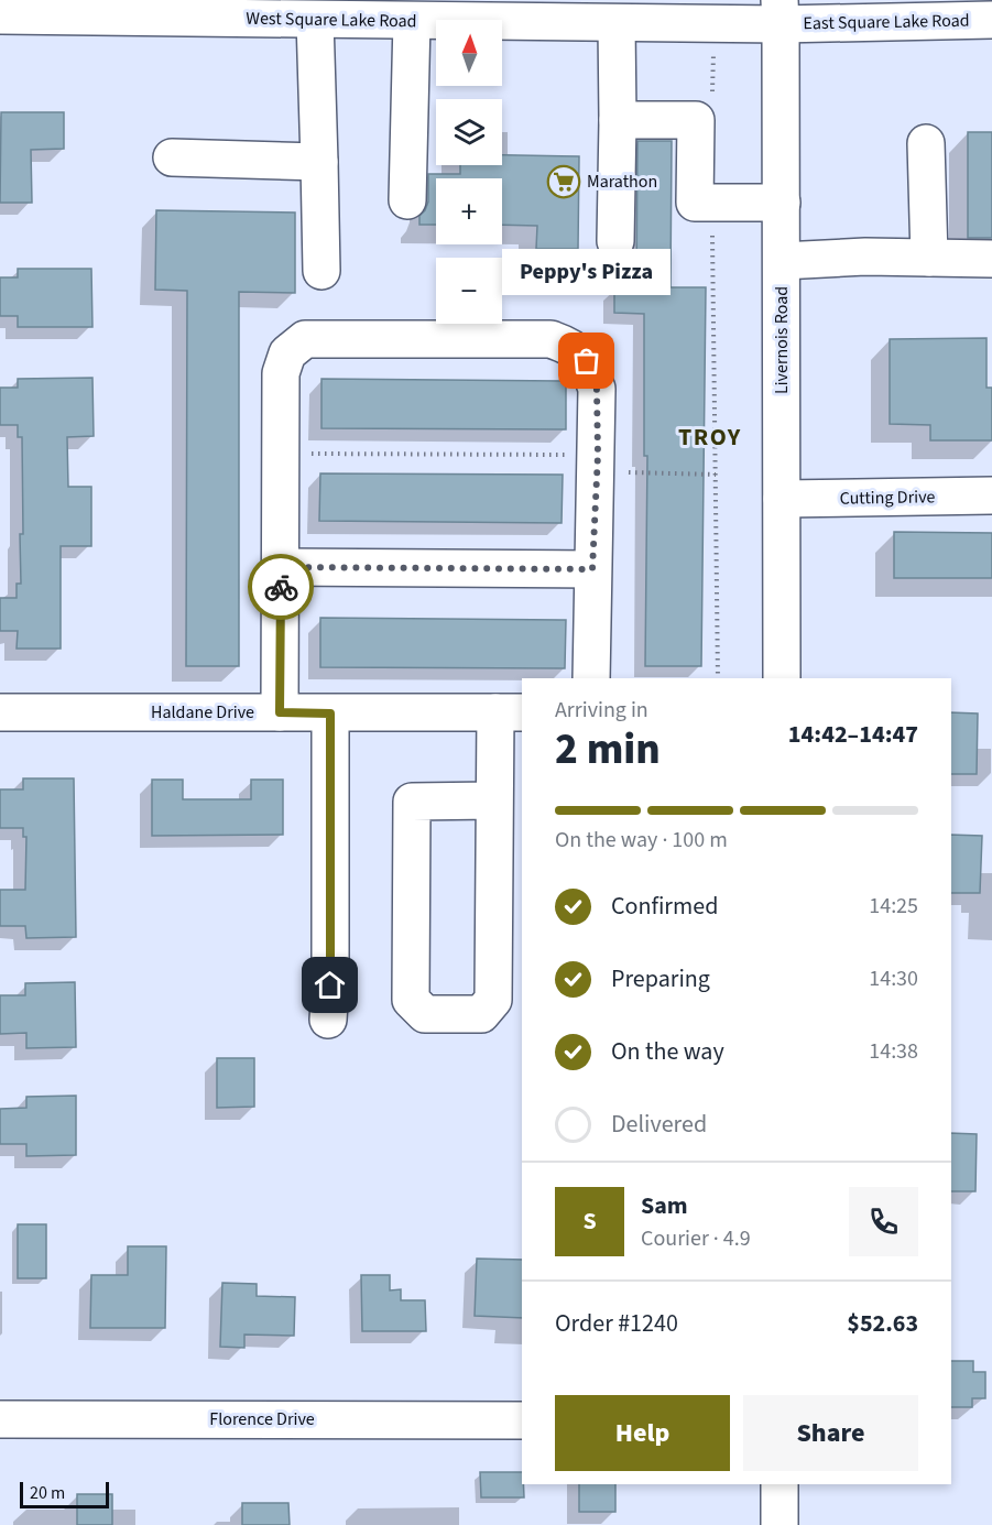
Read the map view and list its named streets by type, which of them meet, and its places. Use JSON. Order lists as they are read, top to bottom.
{
  "streets": {
    "main road": [
      "West Square Lake Road",
      "East Square Lake Road",
      "Livernois Road",
      "Cutting Drive",
      "Haldane Drive",
      "Florence Drive"
    ]
  },
  "crossings": [
    ["West Square Lake Road", "East Square Lake Road"],
    ["West Square Lake Road", "Livernois Road"],
    ["East Square Lake Road", "Livernois Road"],
    ["Livernois Road", "Cutting Drive"]
  ],
  "districts": ["TROY"],
  "places": {
    "supermarket": ["Marathon"],
    "other": ["Peppy's Pizza"]
  },
  "scale_bar": "20 m",
  "north": "top",
  "page": {
    "map_buttons": ["+", "−"],
    "bubble": "Peppy's Pizza",
    "heading": ["2 min", "Arriving in", "14:42–14:47"],
    "panel": [
      "Sam",
      "Courier · 4.9",
      "Order #1240",
      "$52.63"
    ],
    "bar": "On the way · 100 m",
    "list": [
      ["Confirmed", "14:25"],
      ["Preparing", "14:30"],
      ["On the way", "14:38"],
      "Delivered"
    ],
    "round": "S",
    "buttons": ["Help", "Share"],
    "scale": "20 m"
  }
}
